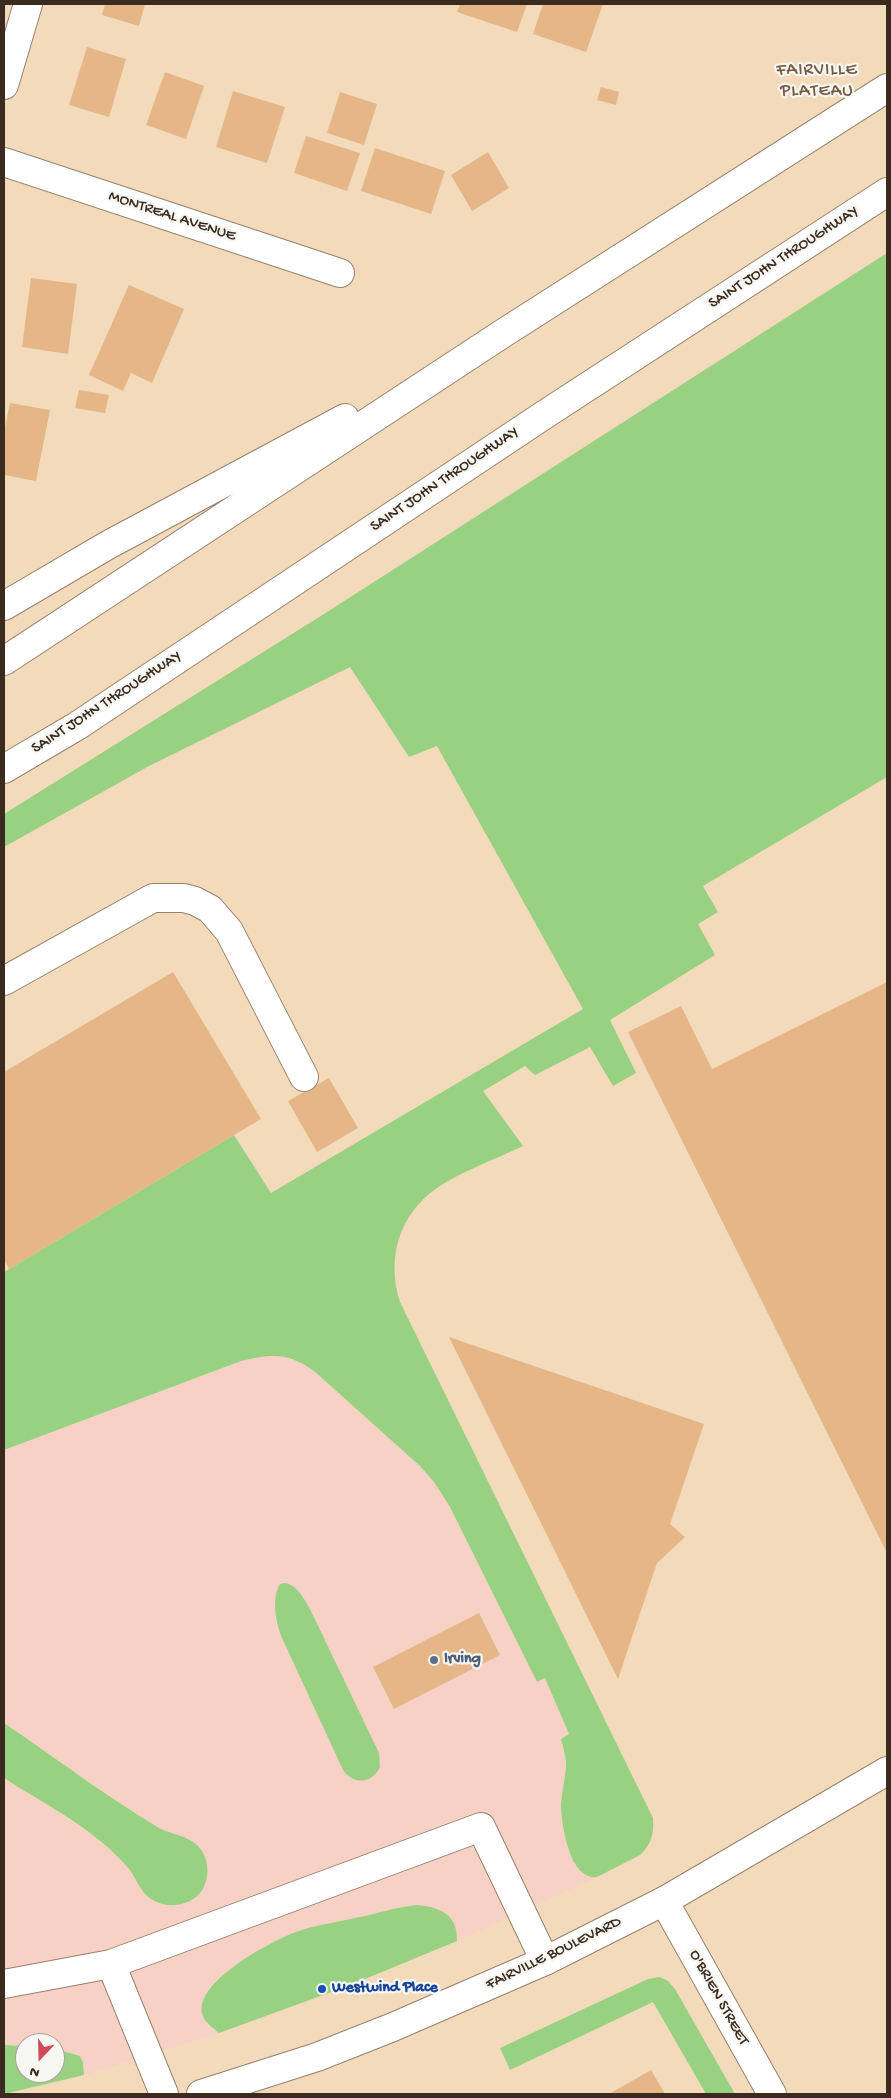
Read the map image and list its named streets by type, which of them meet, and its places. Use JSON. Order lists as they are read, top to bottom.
{
  "streets": {
    "main road": [
      "MONTREAL AVENUE",
      "SAINT JOHN THROUGHWAY",
      "FAIRVILLE BOULEVARD",
      "O'BRIEN STREET"
    ]
  },
  "crossings": [
    ["FAIRVILLE BOULEVARD", "O'BRIEN STREET"]
  ],
  "districts": ["FAIRVILLE PLATEAU"],
  "places": ["Irving", "Westwind Place"],
  "north": "bottom"
}
